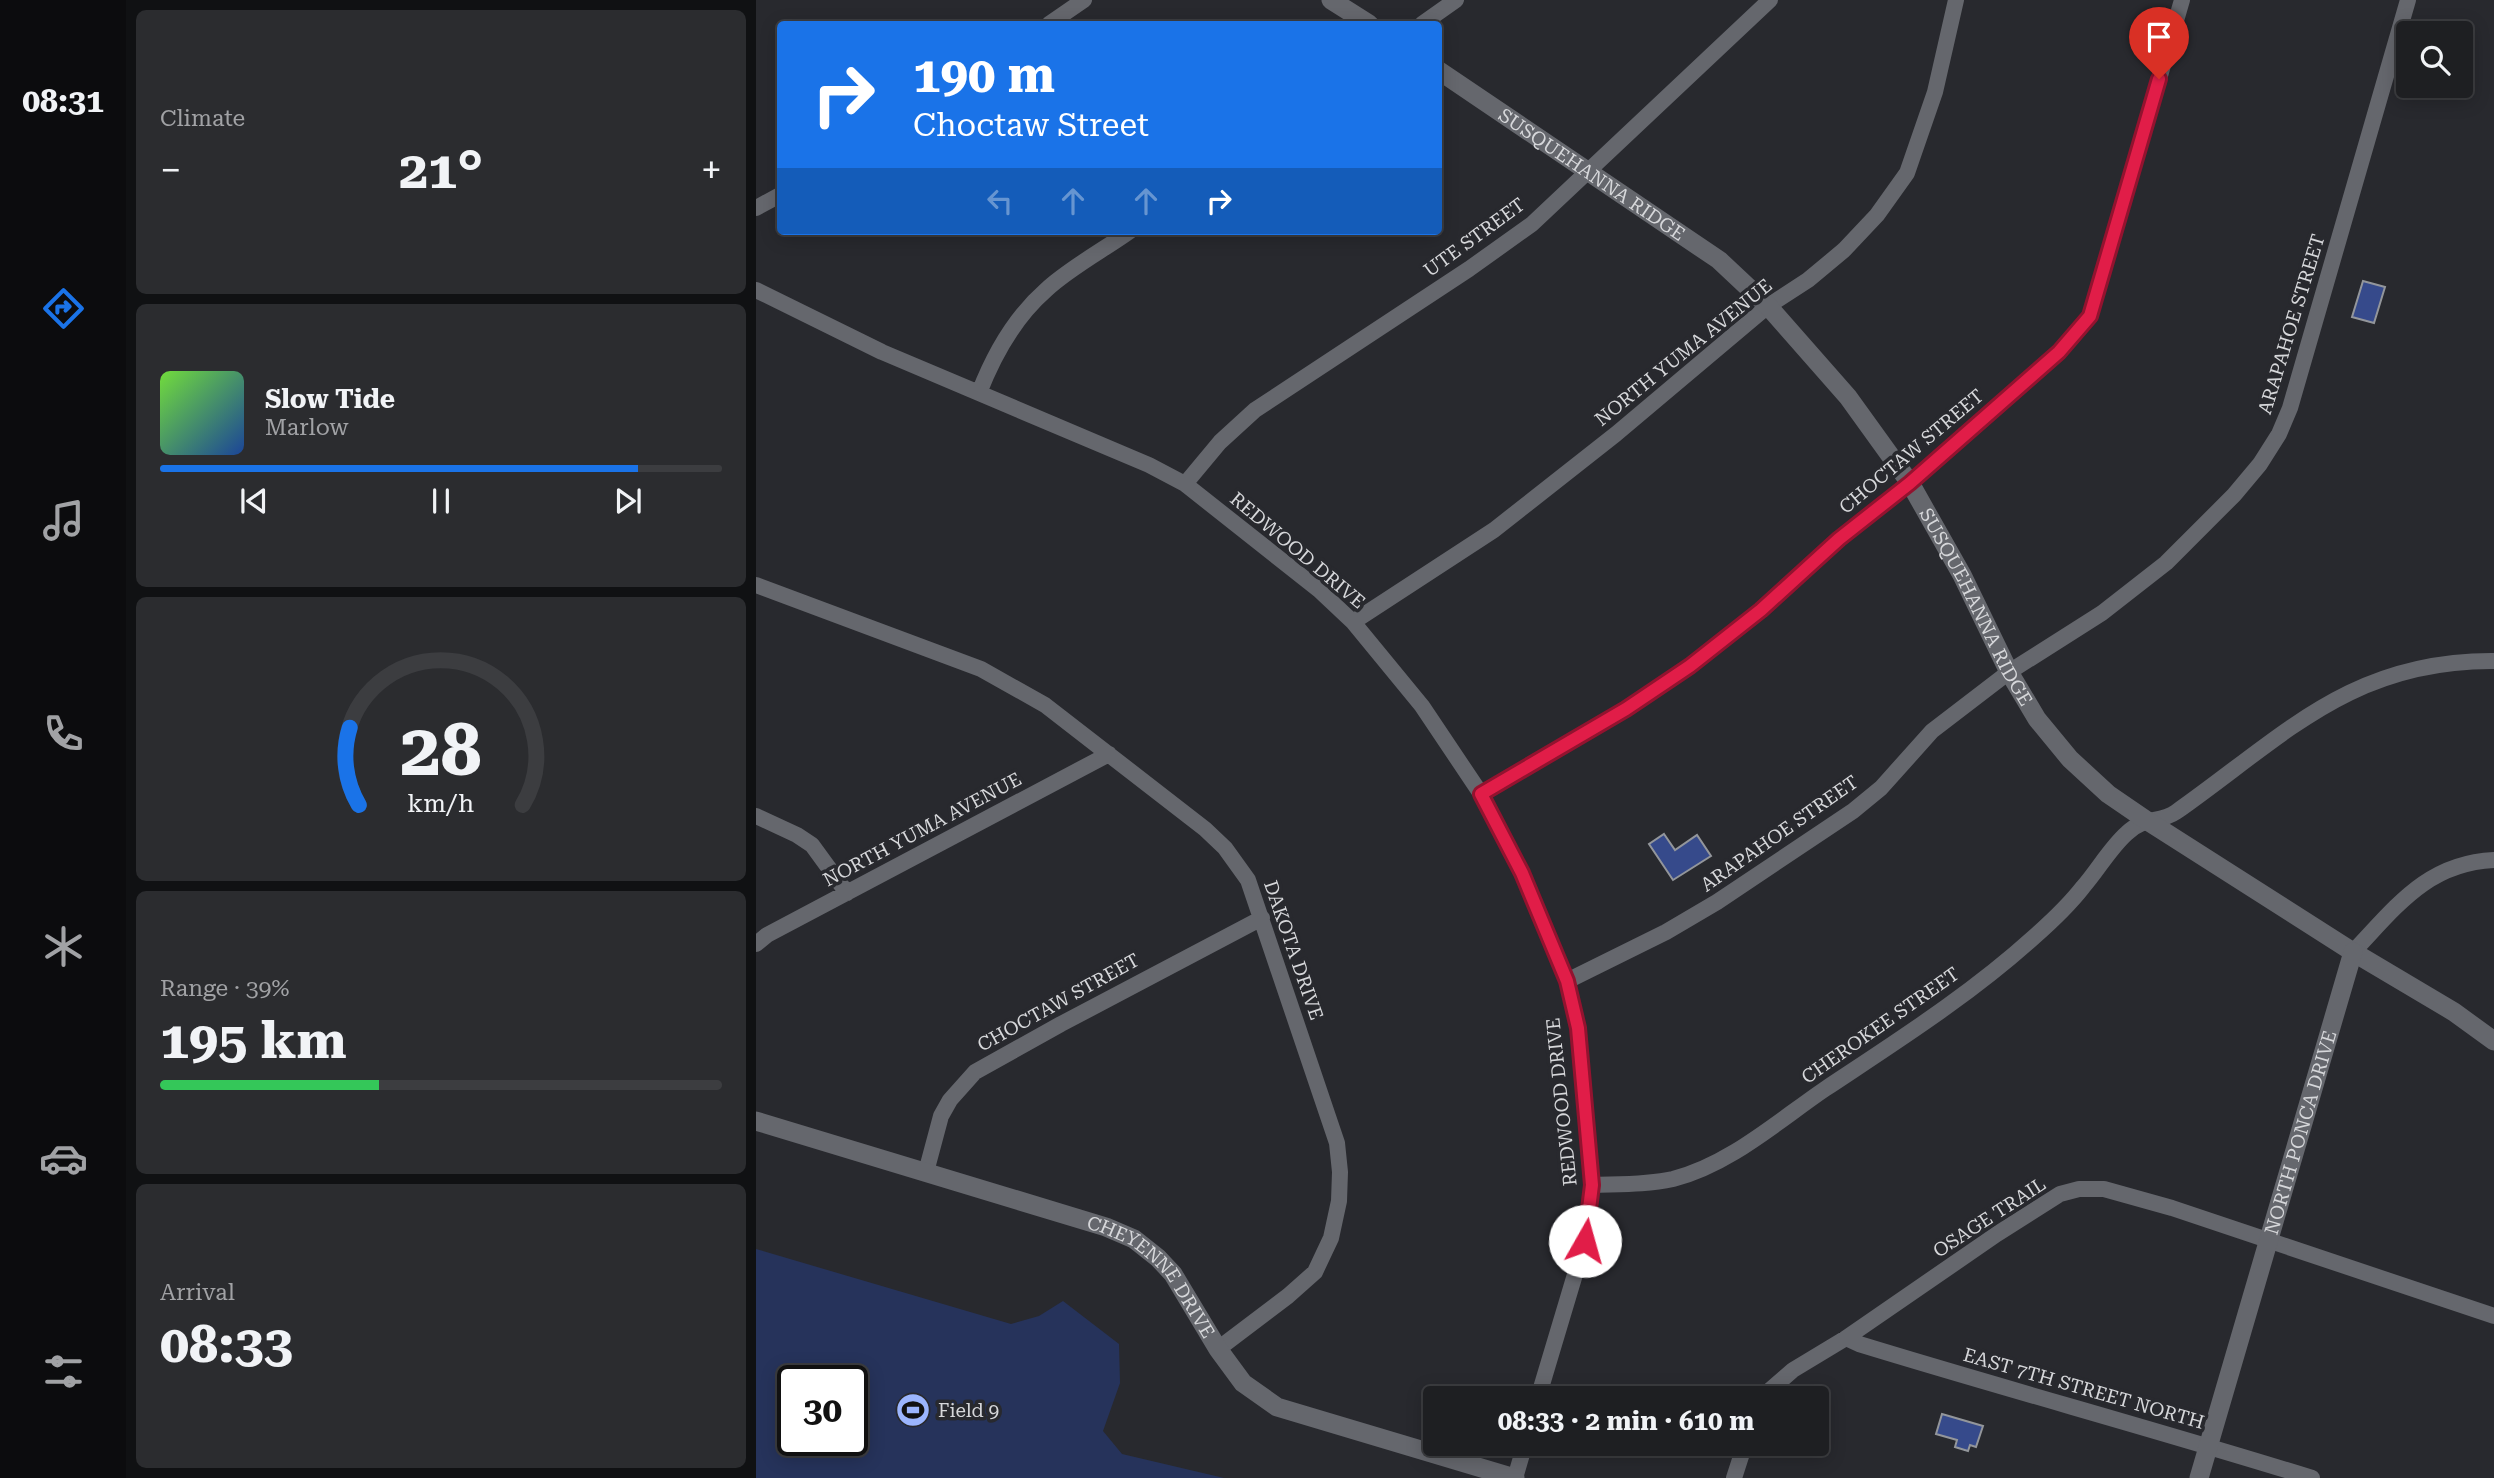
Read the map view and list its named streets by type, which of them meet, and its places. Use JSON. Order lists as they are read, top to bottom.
{
  "streets": {
    "street": [
      "SUSQUEHANNA RIDGE",
      "UTE STREET",
      "ARAPAHOE STREET",
      "NORTH YUMA AVENUE",
      "CHOCTAW STREET",
      "REDWOOD DRIVE",
      "DAKOTA DRIVE",
      "CHEROKEE STREET",
      "NORTH PONCA DRIVE",
      "OSAGE TRAIL",
      "CHEYENNE DRIVE",
      "EAST 7TH STREET NORTH"
    ]
  },
  "crossings": [
    ["SUSQUEHANNA RIDGE", "UTE STREET"],
    ["SUSQUEHANNA RIDGE", "ARAPAHOE STREET"],
    ["SUSQUEHANNA RIDGE", "NORTH YUMA AVENUE"],
    ["SUSQUEHANNA RIDGE", "CHOCTAW STREET"],
    ["SUSQUEHANNA RIDGE", "CHEROKEE STREET"],
    ["SUSQUEHANNA RIDGE", "NORTH PONCA DRIVE"],
    ["UTE STREET", "REDWOOD DRIVE"],
    ["ARAPAHOE STREET", "REDWOOD DRIVE"],
    ["NORTH YUMA AVENUE", "REDWOOD DRIVE"],
    ["NORTH YUMA AVENUE", "DAKOTA DRIVE"],
    ["CHOCTAW STREET", "REDWOOD DRIVE"],
    ["CHOCTAW STREET", "DAKOTA DRIVE"],
    ["CHOCTAW STREET", "CHEYENNE DRIVE"],
    ["REDWOOD DRIVE", "CHEROKEE STREET"],
    ["DAKOTA DRIVE", "CHEYENNE DRIVE"],
    ["NORTH PONCA DRIVE", "OSAGE TRAIL"],
    ["NORTH PONCA DRIVE", "EAST 7TH STREET NORTH"],
    ["OSAGE TRAIL", "EAST 7TH STREET NORTH"]
  ],
  "places": {
    "sports": ["Field 9"]
  },
  "page": {
    "tabs": "08:31",
    "tile": [
      "Climate",
      ["Range · 39%", "195 km"],
      ["Arrival", "08:33"]
    ],
    "turn": ["190 m", "Choctaw Street"],
    "heat": ["−", "21°", "+"],
    "song": ["Slow Tide", "Marlow"],
    "limit": "30",
    "trip": "08:33 · 2 min · 610 m",
    "gauge": ["28", "km/h"]
  }
}
